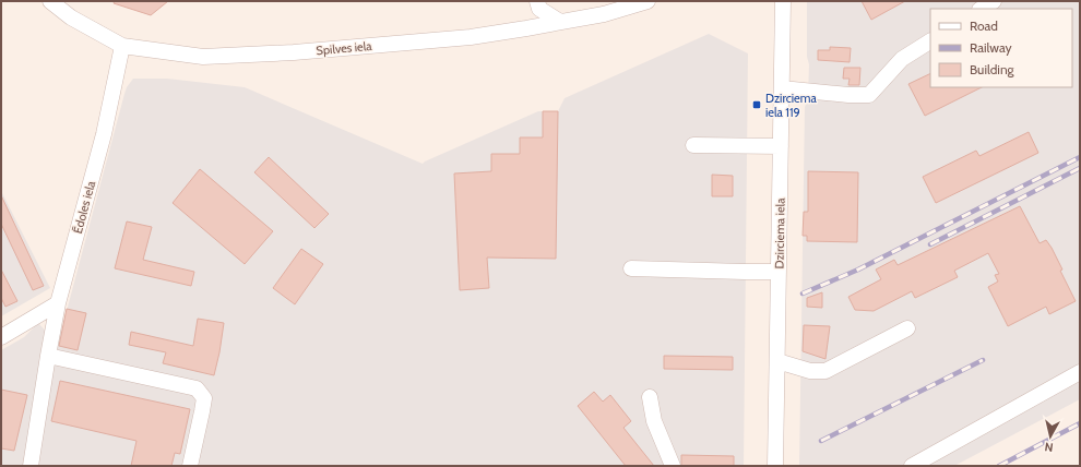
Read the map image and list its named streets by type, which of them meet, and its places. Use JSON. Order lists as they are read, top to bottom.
{
  "streets": {
    "street": ["Spilves iela", "Ēdoles iela", "Dzirciema iela"]
  },
  "crossings": [
    ["Spilves iela", "Ēdoles iela"]
  ],
  "places": {
    "transit": ["Dzirciema iela 119"]
  },
  "legend": ["Road", "Railway", "Building"],
  "north": "bottom"
}
